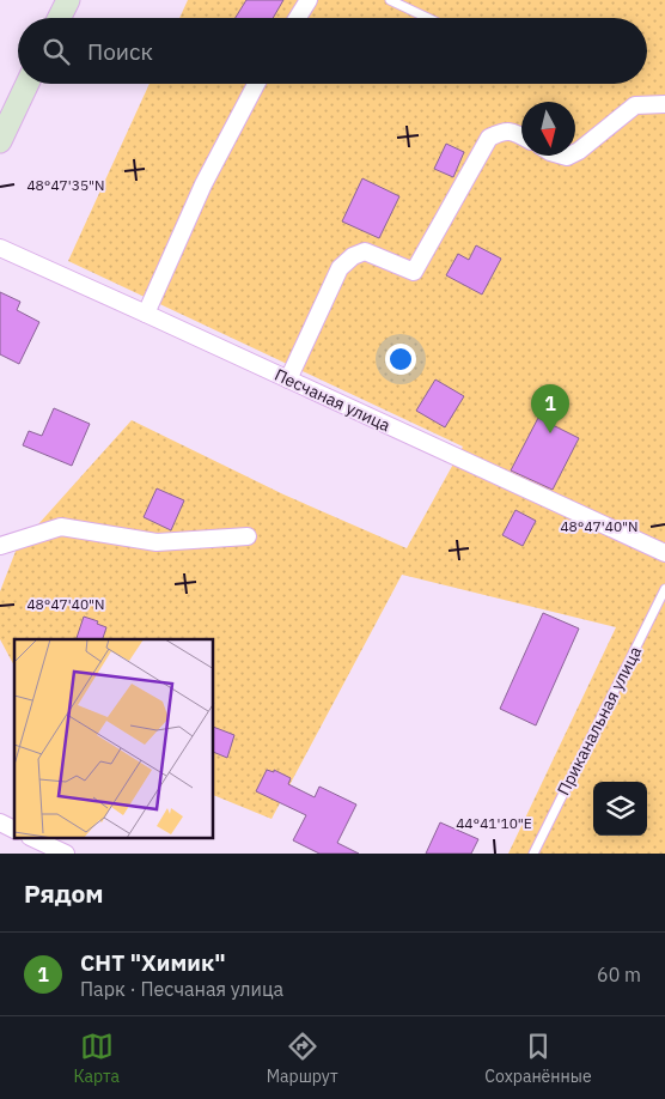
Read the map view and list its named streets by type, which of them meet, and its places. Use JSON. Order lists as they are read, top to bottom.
{
  "streets": {
    "street": ["Песчаная улица"],
    "lane": ["Приканальная улица"]
  },
  "north": "bottom",
  "page": {
    "search": "Поиск",
    "pins": "1",
    "heading": "Рядом",
    "list": [
      {
        "mark": "1",
        "name": "СНТ \"Химик\"",
        "note": "Парк · Песчаная улица",
        "value": "60 m"
      }
    ],
    "nav": ["Карта", "Маршрут", "Сохранённые"]
  },
  "coordinates": ["48°47'35\"N", "48°47'40\"N", "44°41'10\"E"]
}
